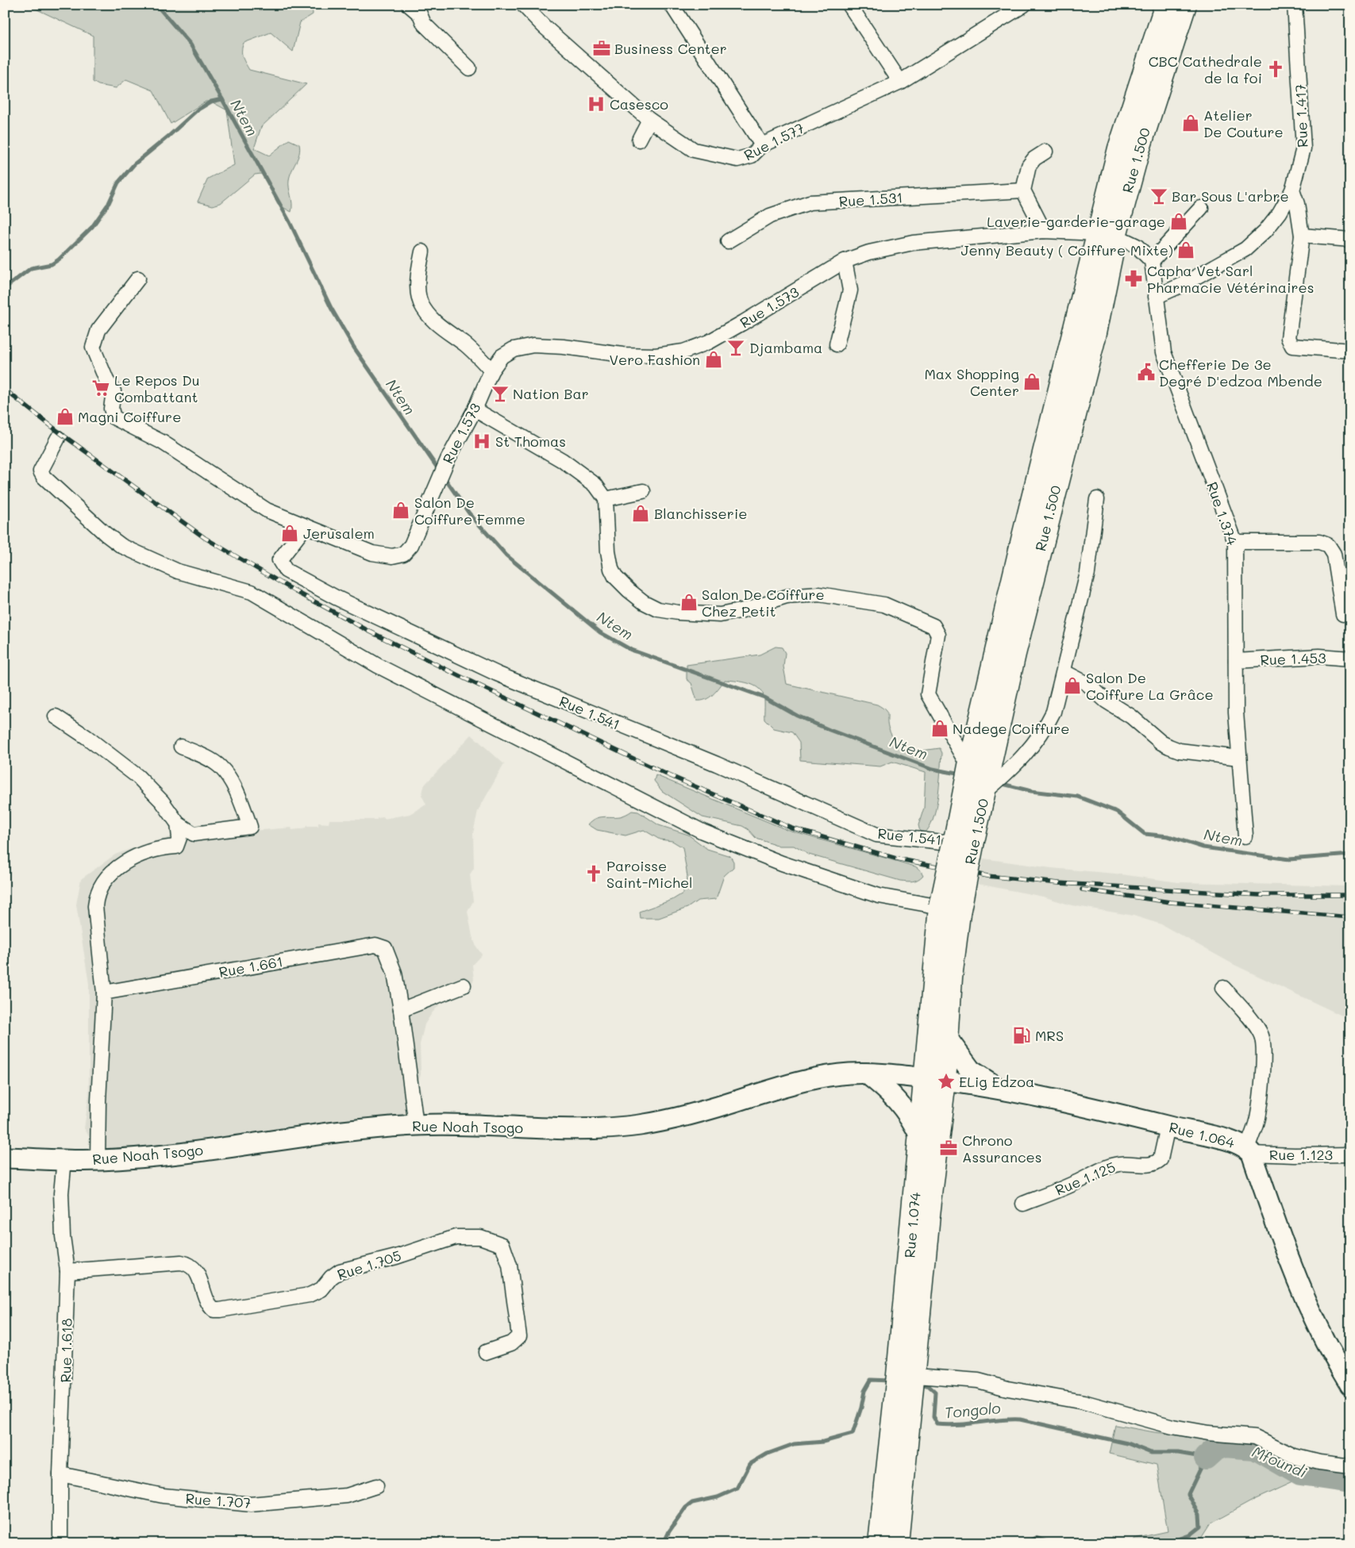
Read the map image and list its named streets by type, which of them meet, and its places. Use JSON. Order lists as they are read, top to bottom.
{
  "streets": {
    "main road": [
      "Rue 1.500",
      "Rue Noah Tsogo",
      "Rue 1.064",
      "Rue 1.074"
    ],
    "street": [
      "Rue 1.417",
      "Rue 1.577",
      "Rue 1.531",
      "Rue 1.573",
      "Rue 1.374",
      "Rue 1.453",
      "Rue 1.541",
      "Rue 1.661",
      "Rue 1.123",
      "Rue 1.125",
      "Rue 1.705",
      "Rue 1.618",
      "Rue 1.707"
    ]
  },
  "crossings": [
    ["Rue 1.417", "Rue 1.374"],
    ["Rue 1.500", "Rue 1.573"],
    ["Rue 1.500", "Rue 1.541"],
    ["Rue 1.573", "Rue 1.541"],
    ["Rue 1.374", "Rue 1.453"],
    ["Rue 1.661", "Rue Noah Tsogo"],
    ["Rue Noah Tsogo", "Rue 1.064"],
    ["Rue Noah Tsogo", "Rue 1.074"],
    ["Rue Noah Tsogo", "Rue 1.618"],
    ["Rue 1.064", "Rue 1.123"],
    ["Rue 1.064", "Rue 1.125"],
    ["Rue 1.064", "Rue 1.074"],
    ["Rue 1.705", "Rue 1.618"],
    ["Rue 1.618", "Rue 1.707"]
  ],
  "water": ["Ntem", "Tongolo", "Mfoundi"],
  "places": {
    "office": ["Business Center", "Chrono Assurances"],
    "church": ["CBC Cathedrale de la foi", "Paroisse Saint-Michel"],
    "hospital": ["Casesco", "St Thomas"],
    "shop": [
      "Atelier De Couture",
      "Laverie-garderie-garage",
      "Jenny Beauty ( Coiffure Mixte)",
      "Vero Fashion",
      "Max Shopping Center",
      "Magni Coiffure",
      "Salon De Coiffure Femme",
      "Blanchisserie",
      "Jerusalem",
      "Salon De Coiffure Chez Petit",
      "Salon De Coiffure La Grâce",
      "Nadege Coiffure"
    ],
    "bar": ["Bar Sous L'arbre", "Djambama", "Nation Bar"],
    "pharmacy": ["Capha Vet Sarl Pharmacie Vétérinaires"],
    "public building": ["Chefferie De 3e Degré D'edzoa Mbende"],
    "supermarket": ["Le Repos Du Combattant"],
    "fuel station": ["MRS"],
    "place": ["ELig Edzoa"]
  }
}
